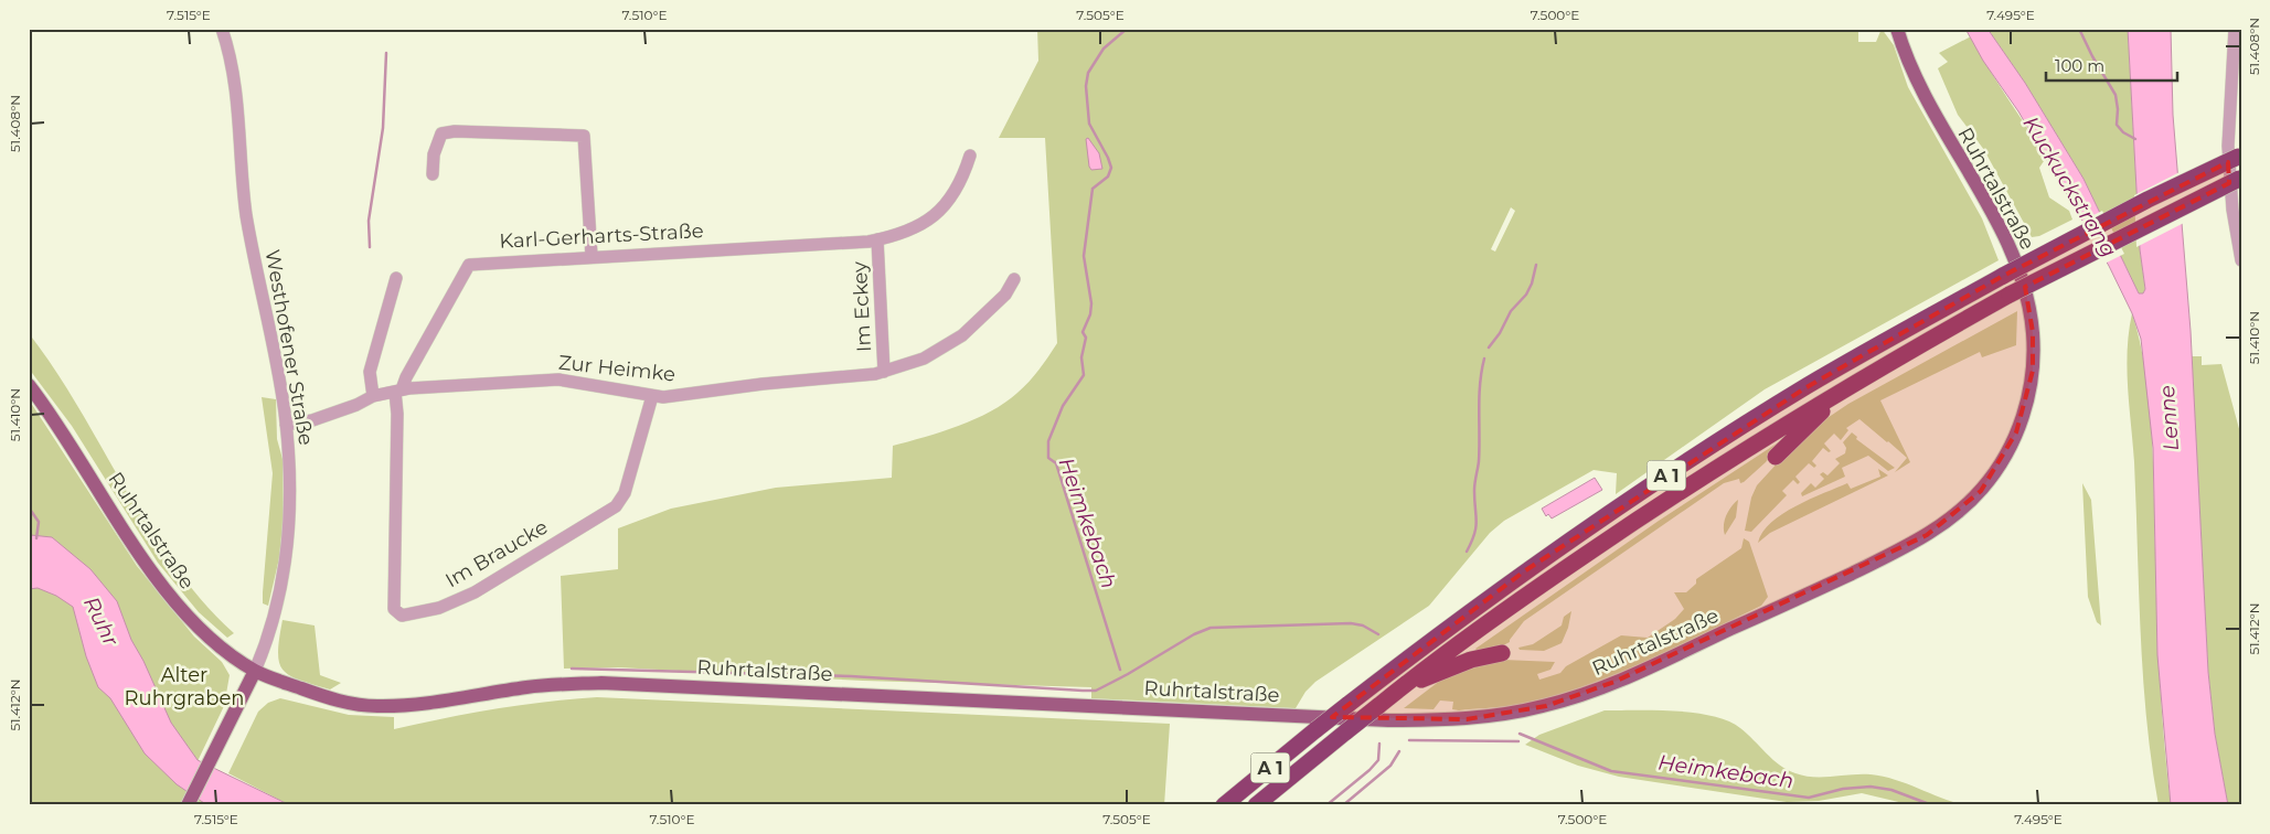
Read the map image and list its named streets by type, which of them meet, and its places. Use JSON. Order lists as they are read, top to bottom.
{
  "streets": {
    "highway": ["A 1"],
    "main road": ["Ruhrtalstraße"],
    "street": [
      "Karl-Gerharts-Straße",
      "Im Eckey",
      "Westhofener Straße",
      "Zur Heimke",
      "Im Braucke"
    ]
  },
  "crossings": [
    ["Ruhrtalstraße", "Westhofener Straße"],
    ["Karl-Gerharts-Straße", "Im Eckey"],
    ["Karl-Gerharts-Straße", "Zur Heimke"],
    ["Karl-Gerharts-Straße", "Im Braucke"],
    ["Im Eckey", "Zur Heimke"],
    ["Westhofener Straße", "Zur Heimke"],
    ["Zur Heimke", "Im Braucke"]
  ],
  "water": [
    "Kuckuckstrang",
    "Lenne",
    "Heimkebach",
    "Ruhr"
  ],
  "parks": ["Alter Ruhrgraben"],
  "scale_bar": "100 m",
  "coordinates": [
    "7.515°E",
    "7.510°E",
    "7.505°E",
    "7.500°E",
    "7.495°E",
    "51.408°N",
    "51.410°N",
    "51.412°N"
  ]
}
